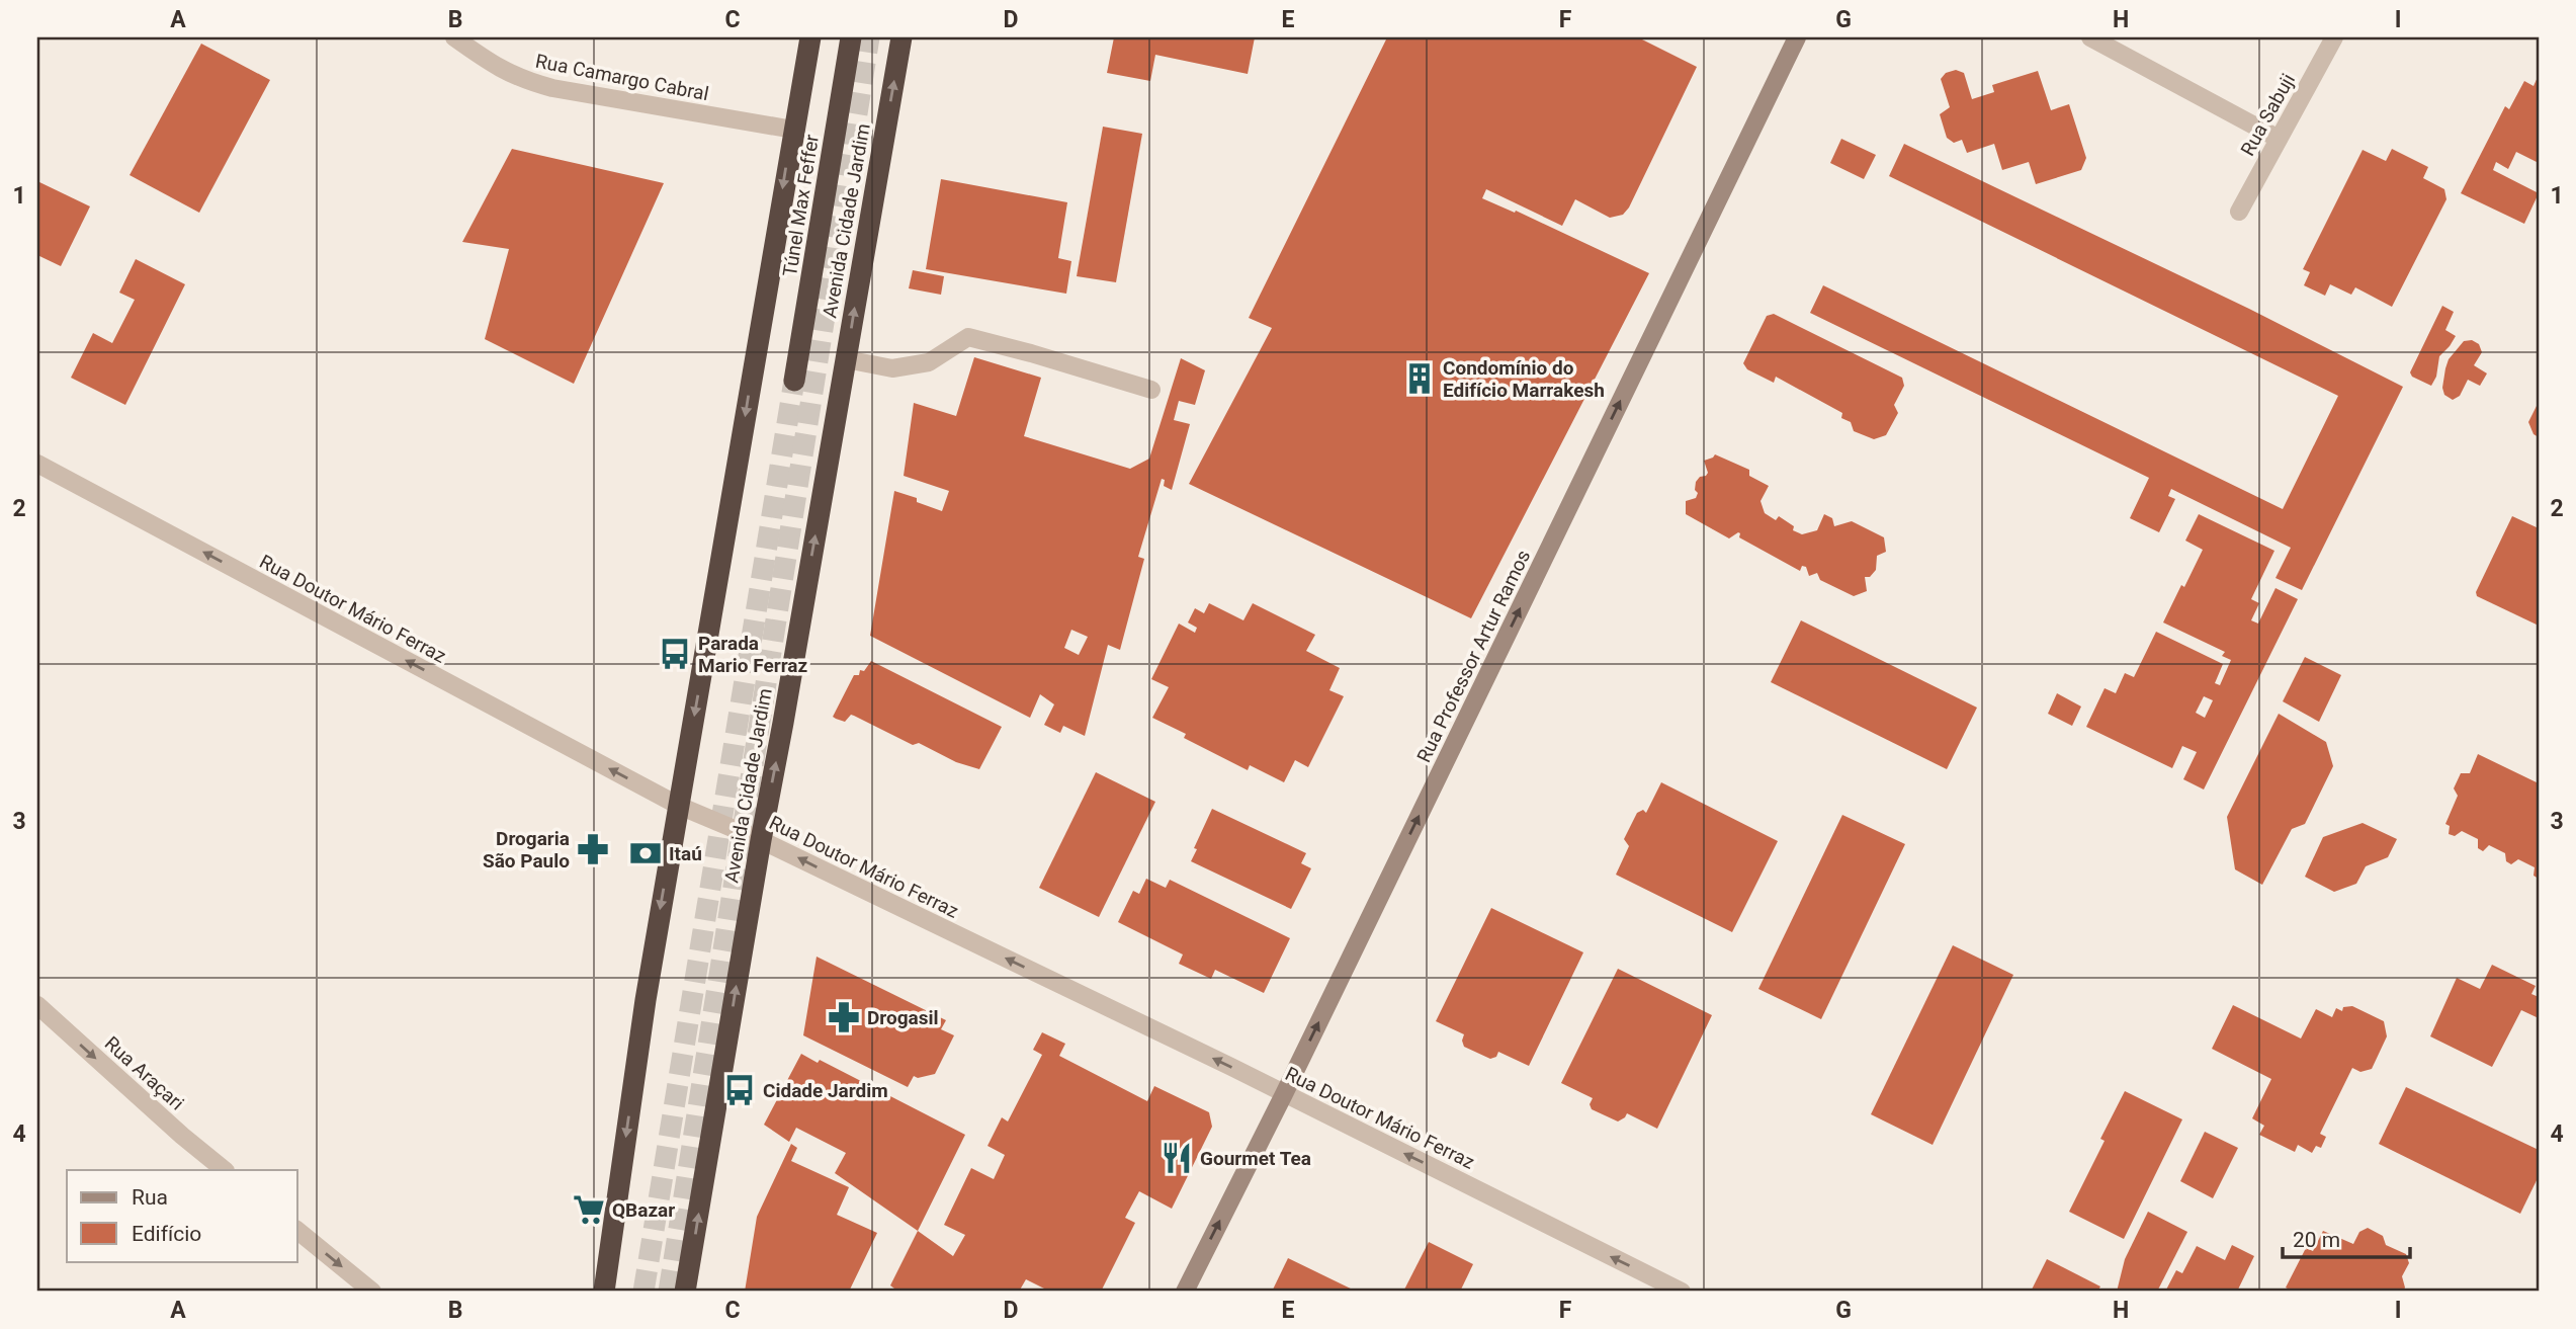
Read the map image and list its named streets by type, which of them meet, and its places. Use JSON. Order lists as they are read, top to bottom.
{
  "streets": {
    "highway": ["Túnel Max Feffer", "Avenida Cidade Jardim"],
    "street": [
      "Rua Camargo Cabral",
      "Rua Sabuji",
      "Rua Doutor Mário Ferraz",
      "Rua Professor Artur Ramos",
      "Rua Araçari"
    ]
  },
  "crossings": [
    ["Avenida Cidade Jardim", "Rua Doutor Mário Ferraz"],
    ["Rua Doutor Mário Ferraz", "Rua Professor Artur Ramos"]
  ],
  "one_way": ["Rua Doutor Mário Ferraz", "Rua Professor Artur Ramos", "Rua Araçari"],
  "places": {
    "building": ["Condomínio do Edifício Marrakesh"],
    "bus stop": ["Parada Mario Ferraz", "Cidade Jardim"],
    "pharmacy": ["Drogaria São Paulo", "Drogasil"],
    "bank": ["Itaú"],
    "restaurant": ["Gourmet Tea"],
    "supermarket": ["QBazar"]
  },
  "legend": ["Rua", "Edifício"],
  "scale_bar": "20 m",
  "grid": {
    "columns": [
      "A",
      "B",
      "C",
      "D",
      "E",
      "F",
      "G",
      "H",
      "I"
    ],
    "rows": [
      "1",
      "2",
      "3",
      "4"
    ]
  }
}
